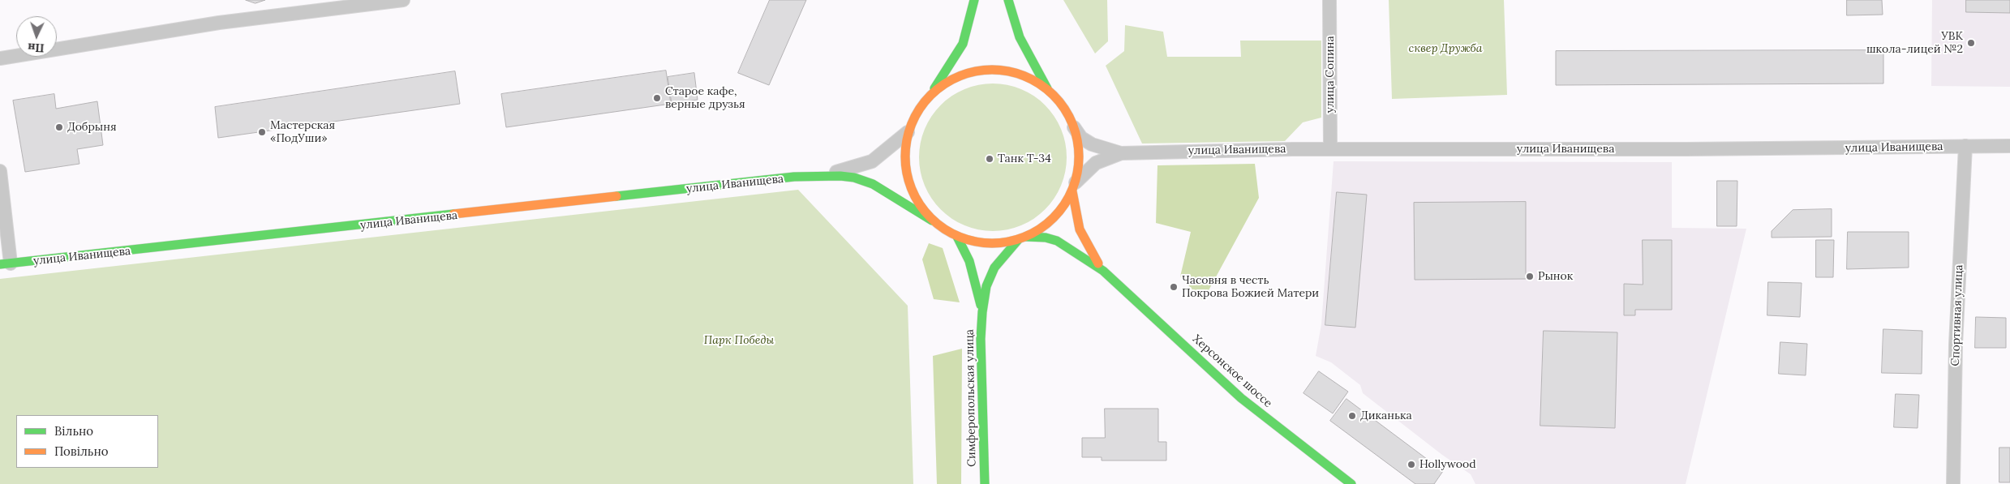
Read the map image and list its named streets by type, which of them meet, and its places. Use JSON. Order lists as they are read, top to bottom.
{
  "streets": {
    "main road": ["улица Иванищева", "Херсонское шоссе", "Симферопольская улица"],
    "street": ["улица Сопина", "Спортивная улица"]
  },
  "crossings": [
    ["улица Сопина", "улица Иванищева"],
    ["улица Иванищева", "Спортивная улица"],
    ["улица Иванищева", "Херсонское шоссе"],
    ["улица Иванищева", "Симферопольская улица"],
    ["Херсонское шоссе", "Симферопольская улица"]
  ],
  "parks": ["сквер Дружба", "Парк Победы"],
  "places": [
    "УВК школа-лицей №2",
    "Старое кафе, верные друзья",
    "Добрыня",
    "Мастерская «ПодУши»",
    "Танк Т-34",
    "Рынок",
    "Часовня в честь Покрова Божией Матери",
    "Диканька",
    "Hollywood"
  ],
  "legend": ["Вільно", "Повільно"],
  "north": "bottom"
}
